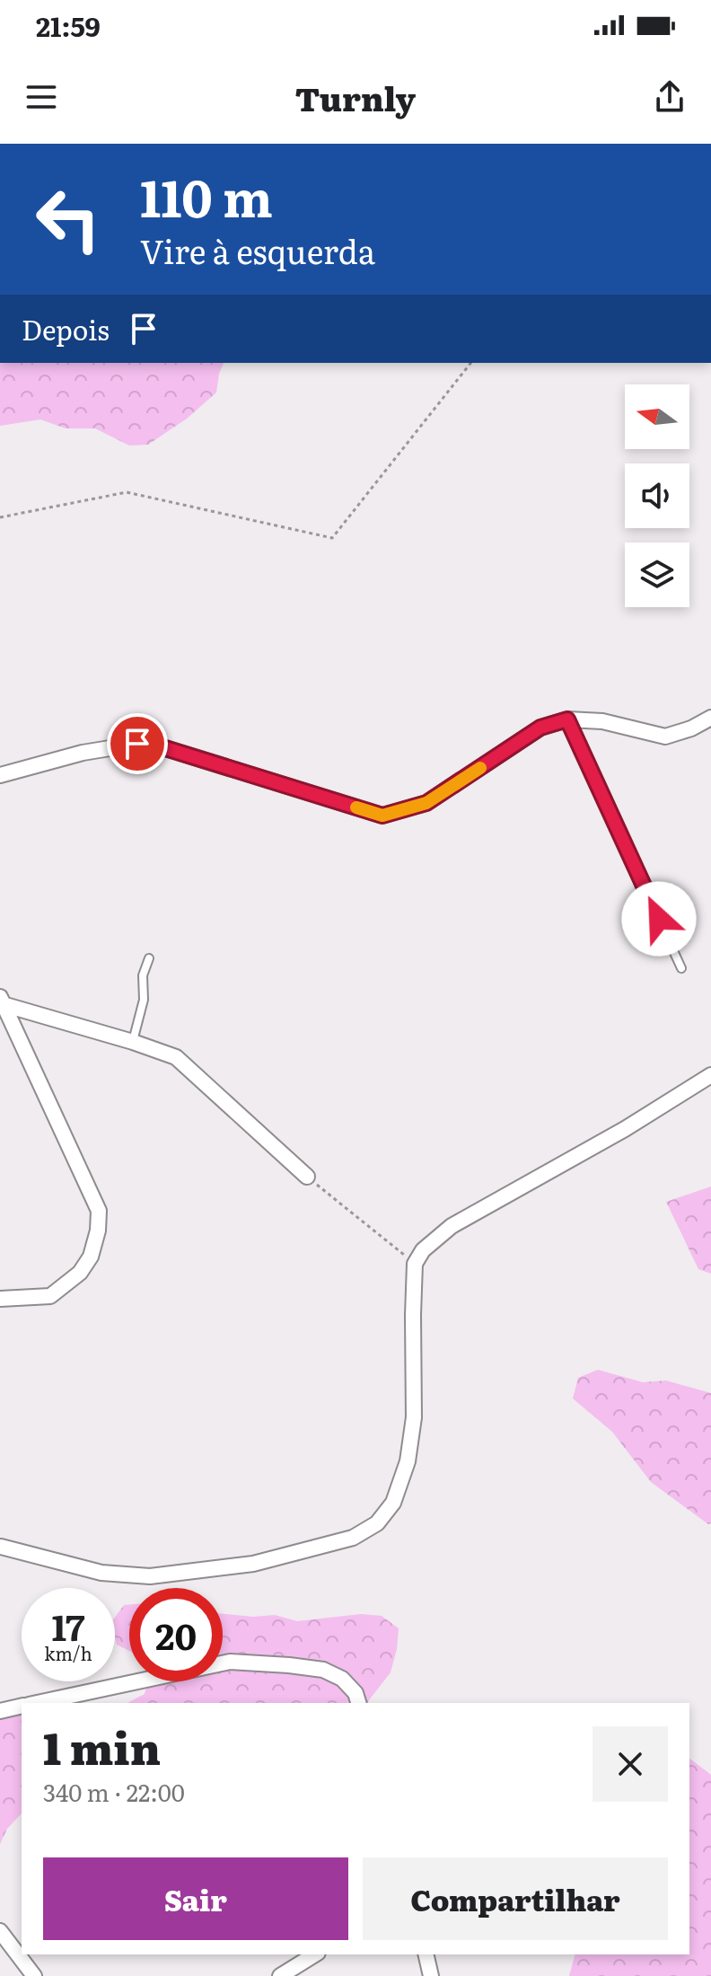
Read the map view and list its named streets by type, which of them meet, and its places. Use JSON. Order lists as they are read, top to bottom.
{
  "north": "left",
  "page": {
    "status": "21:59",
    "header": "Turnly",
    "turn": ["110 m", "Vire à esquerda"],
    "then": "Depois",
    "speed": "17 km/h",
    "limit": "20",
    "heading": ["1 min", "340 m · 22:00"],
    "buttons": ["Sair", "Compartilhar"]
  }
}
